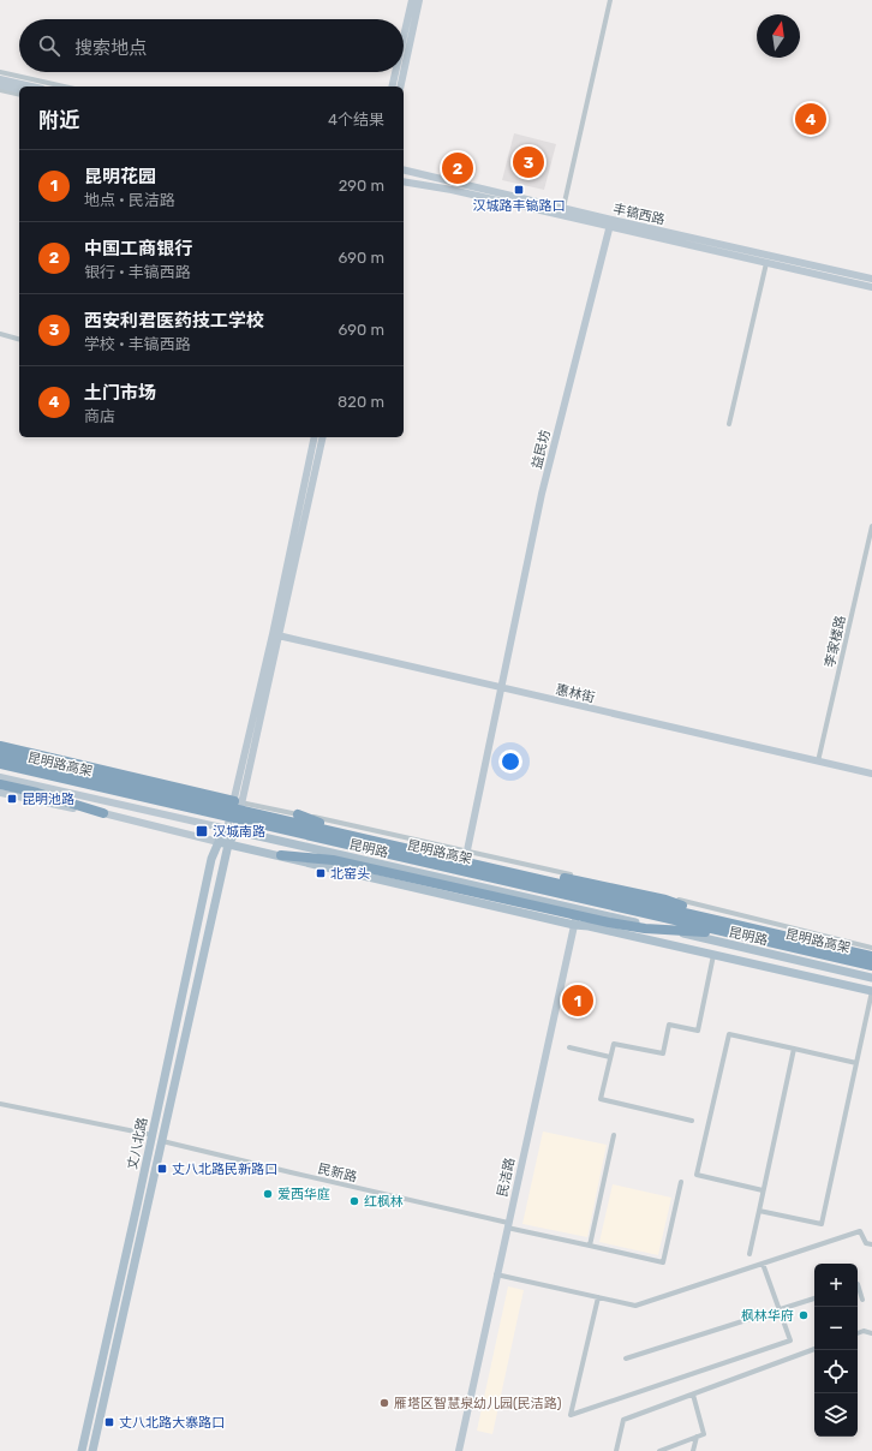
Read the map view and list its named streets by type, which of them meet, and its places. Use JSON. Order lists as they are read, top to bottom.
{
  "streets": {
    "highway": ["昆明路高架"],
    "main road": [
      "丰镐西路",
      "益民坊",
      "惠林街",
      "昆明路",
      "丈八北路",
      "民洁路"
    ],
    "street": ["李家楼路", "民新路"]
  },
  "crossings": [
    ["丰镐西路", "益民坊"],
    ["益民坊", "惠林街"],
    ["益民坊", "昆明路"],
    ["李家楼路", "惠林街"],
    ["昆明路", "丈八北路"],
    ["昆明路", "民洁路"],
    ["丈八北路", "民新路"],
    ["民新路", "民洁路"]
  ],
  "places": {
    "transit": [
      "汉城路丰镐路口",
      "昆明池路",
      "汉城南路",
      "北窑头",
      "丈八北路民新路口",
      "丈八北路大寨路口"
    ],
    "other": [
      "爱西华庭",
      "红枫林",
      "枫林华府",
      "雁塔区智慧泉幼儿园(民洁路)"
    ]
  },
  "north": "top",
  "page": {
    "search": "搜索地点",
    "heading": ["附近", "4个结果"],
    "pins": [
      "4",
      "3",
      "2",
      "1"
    ],
    "list": [
      {
        "mark": "1",
        "name": "昆明花园",
        "note": "地点 · 民洁路",
        "value": "290 m"
      },
      {
        "mark": "2",
        "name": "中国工商银行",
        "note": "银行 · 丰镐西路",
        "value": "690 m"
      },
      {
        "mark": "3",
        "name": "西安利君医药技工学校",
        "note": "学校 · 丰镐西路",
        "value": "690 m"
      },
      {
        "mark": "4",
        "name": "土门市场",
        "note": "商店",
        "value": "820 m"
      }
    ],
    "map_buttons": ["+", "−"]
  }
}
